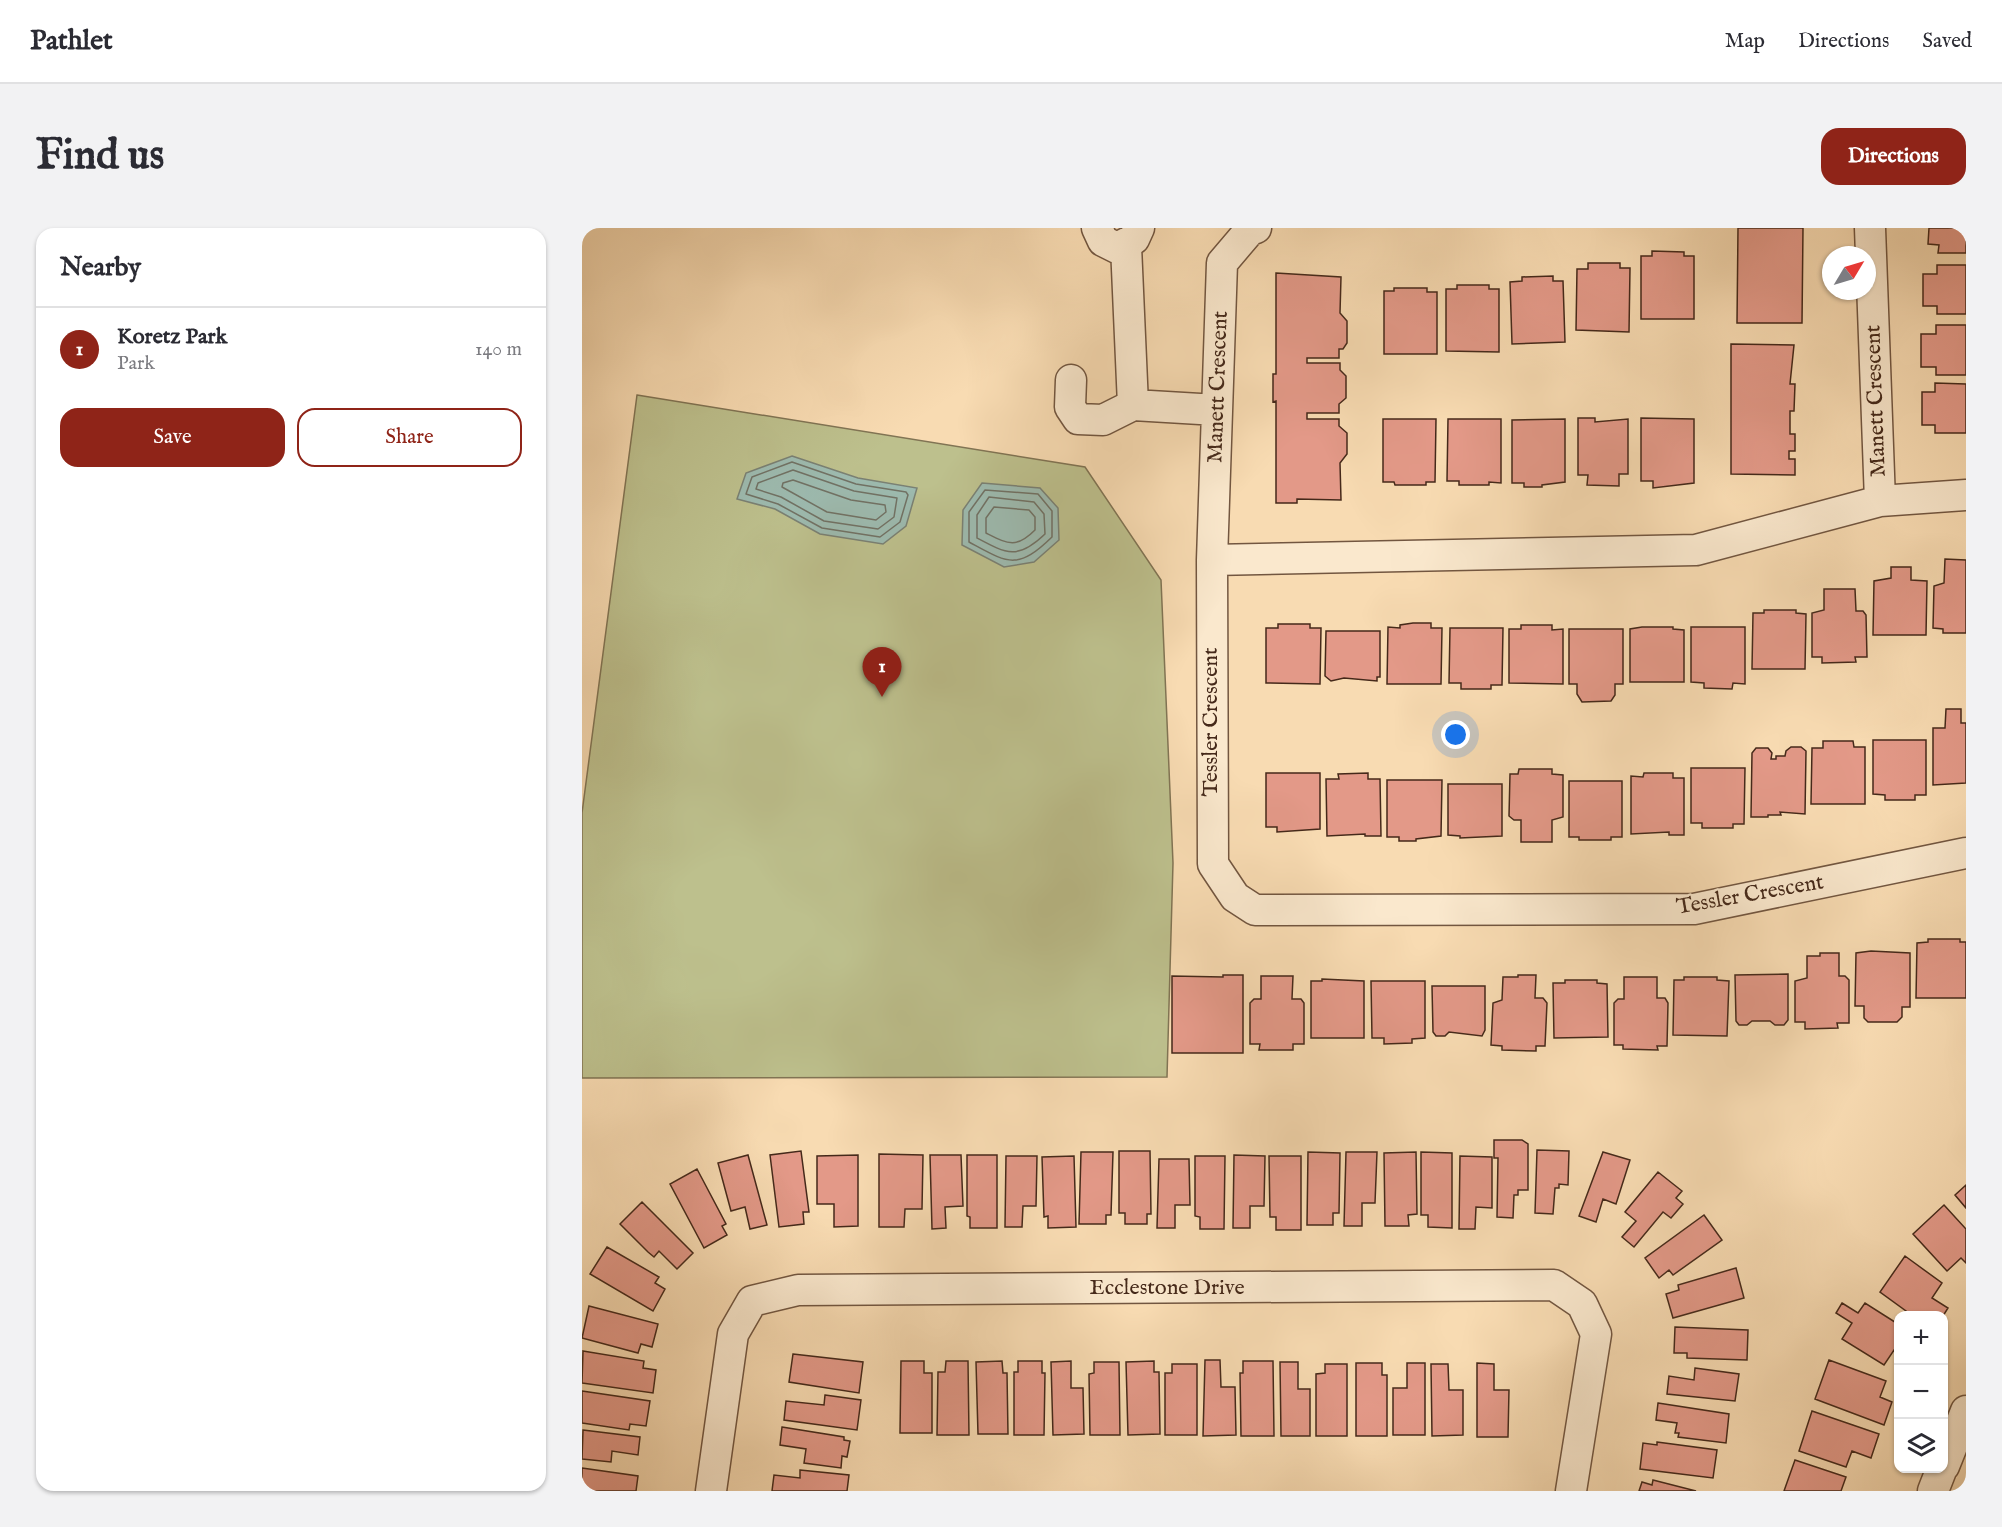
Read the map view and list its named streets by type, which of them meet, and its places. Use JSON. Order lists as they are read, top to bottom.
{
  "streets": {
    "street": ["Manett Crescent", "Tessler Crescent", "Ecclestone Drive"]
  },
  "crossings": [
    ["Manett Crescent", "Tessler Crescent"]
  ],
  "north": "top right",
  "page": {
    "header": "Pathlet",
    "nav": ["Map", "Directions", "Saved"],
    "buttons": [
      "Directions",
      ["Save", "Share"]
    ],
    "title": "Find us",
    "heading": "Nearby",
    "list": [
      {
        "mark": "1",
        "name": "Koretz Park",
        "note": "Park",
        "value": "140 m"
      }
    ],
    "pins": "1",
    "map_buttons": ["+", "−"]
  }
}
